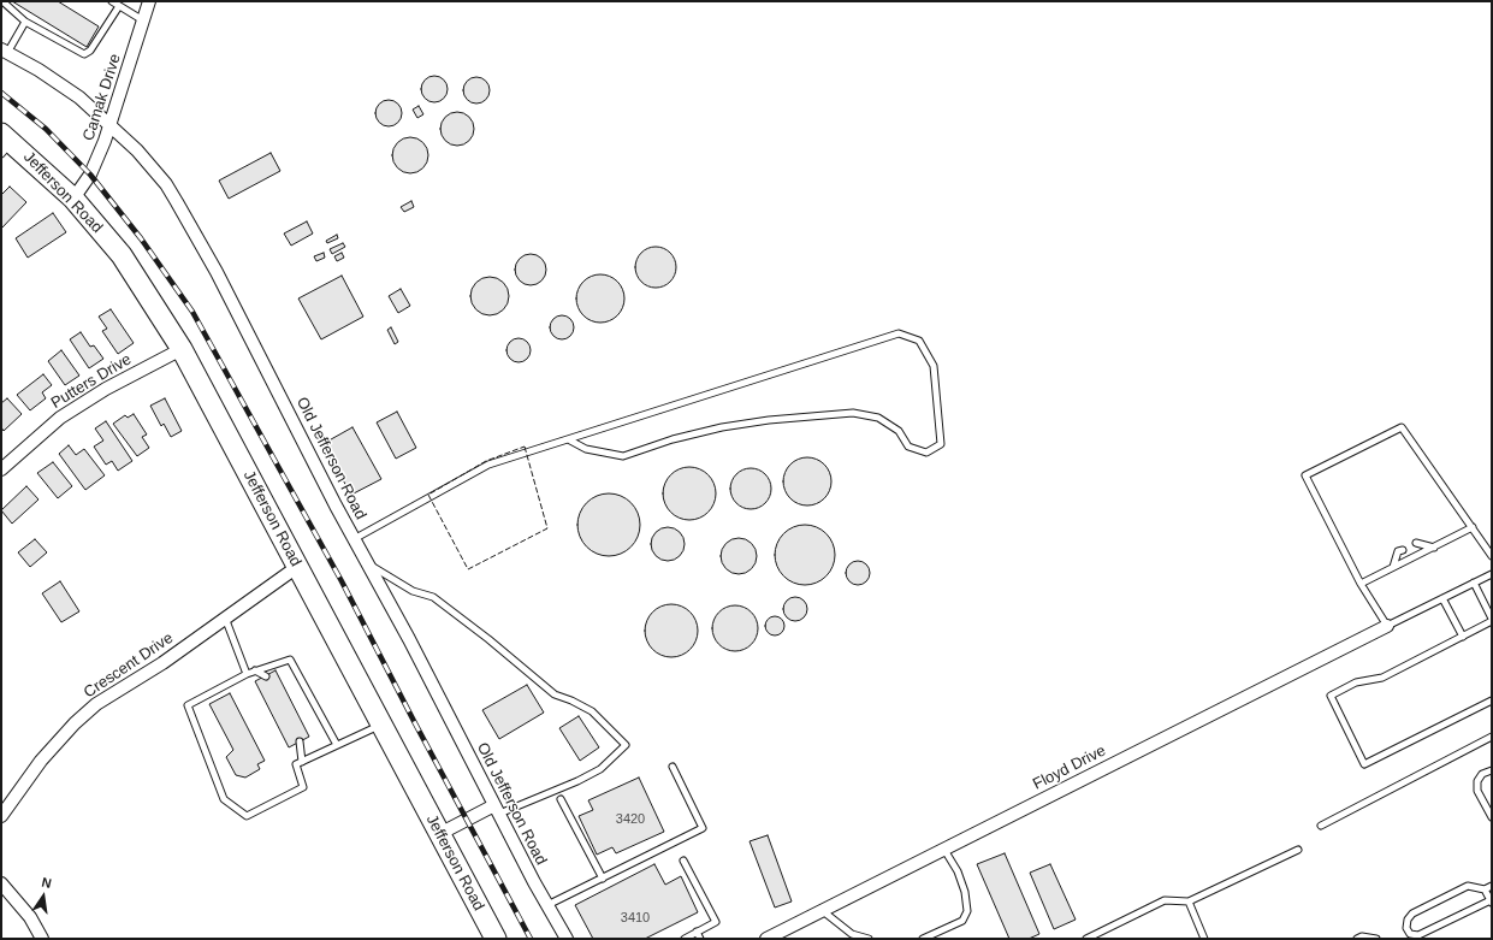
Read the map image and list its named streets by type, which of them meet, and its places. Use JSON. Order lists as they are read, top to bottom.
{
  "streets": {
    "highway": ["Jefferson Road"],
    "street": [
      "Camak Drive",
      "Putters Drive",
      "Old Jefferson Road",
      "Crescent Drive",
      "Floyd Drive"
    ]
  },
  "crossings": [
    ["Camak Drive", "Jefferson Road"],
    ["Camak Drive", "Old Jefferson Road"],
    ["Jefferson Road", "Putters Drive"],
    ["Jefferson Road", "Crescent Drive"]
  ],
  "house_numbers": ["3420", "3410"],
  "north": "top"
}
